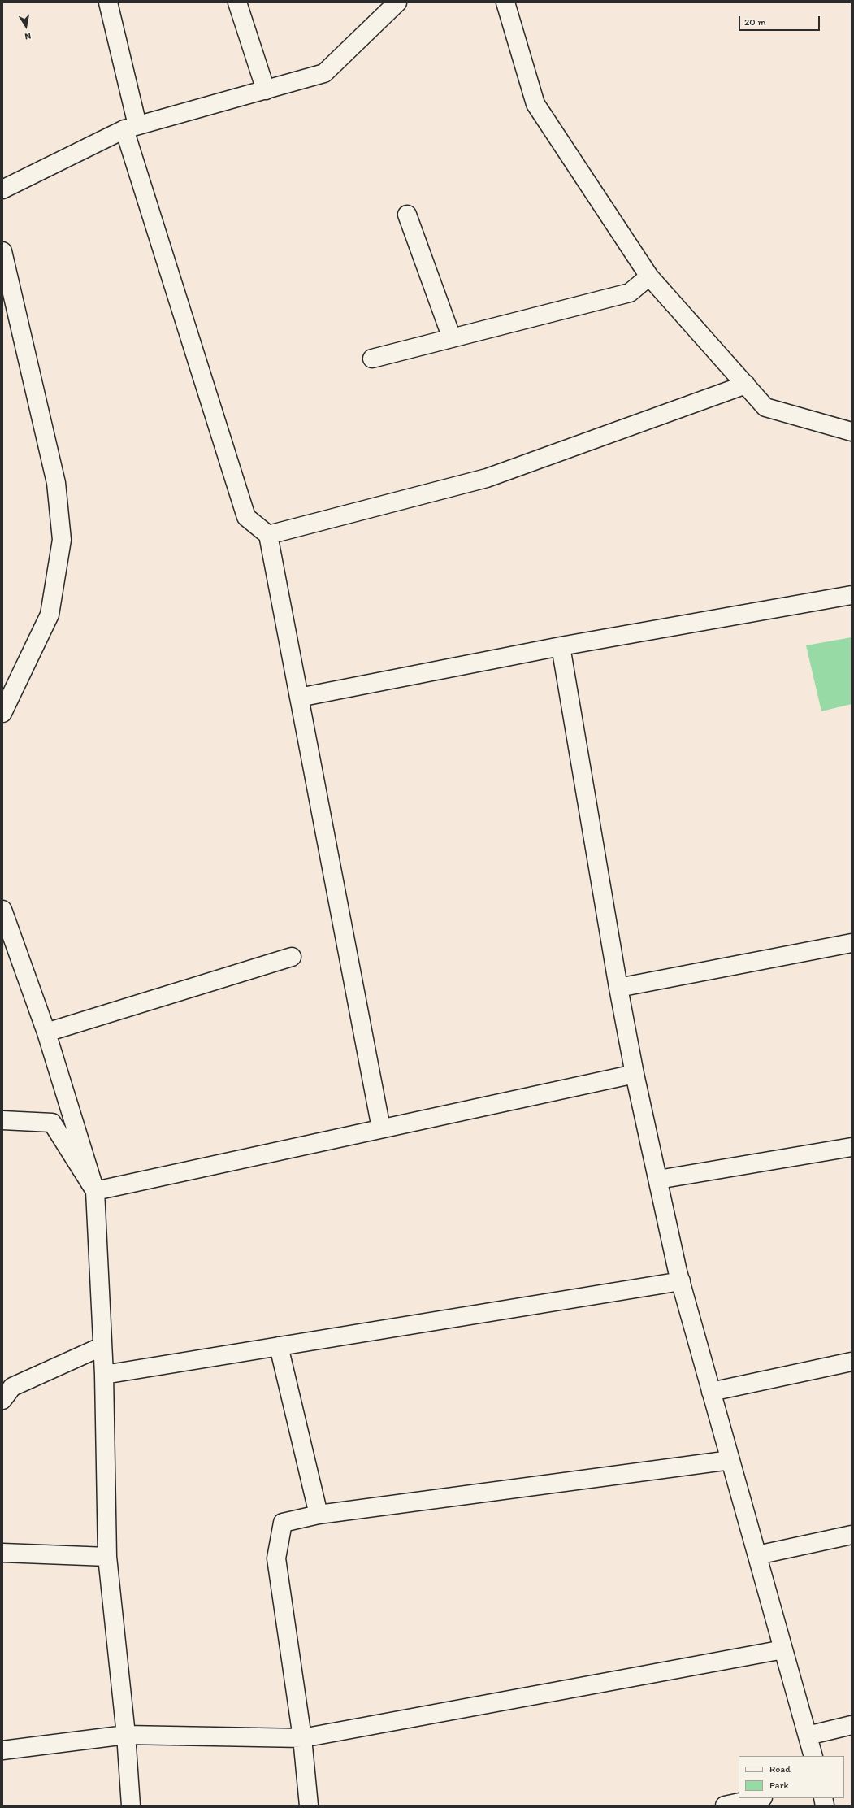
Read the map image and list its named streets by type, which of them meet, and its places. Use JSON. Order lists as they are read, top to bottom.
{
  "legend": ["Road", "Park"],
  "scale_bar": "20 m",
  "north": "bottom"
}
